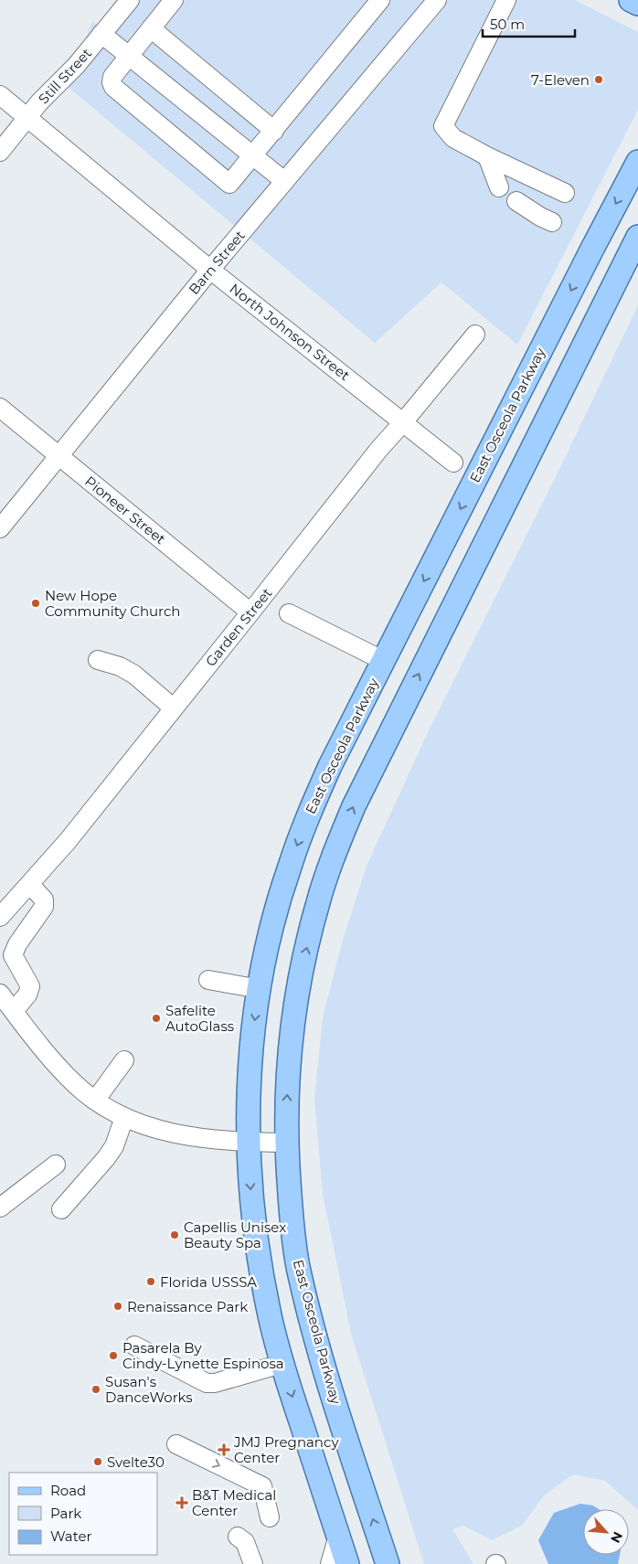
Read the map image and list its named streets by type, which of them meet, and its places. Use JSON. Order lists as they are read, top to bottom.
{
  "streets": {
    "main road": ["East Osceola Parkway"],
    "street": [
      "Still Street",
      "Barn Street",
      "North Johnson Street",
      "Pioneer Street",
      "Garden Street"
    ]
  },
  "crossings": [
    ["Still Street", "North Johnson Street"],
    ["Barn Street", "North Johnson Street"],
    ["Barn Street", "Pioneer Street"],
    ["North Johnson Street", "Garden Street"],
    ["Pioneer Street", "Garden Street"]
  ],
  "places": {
    "other": [
      "7-Eleven",
      "New Hope Community Church",
      "Safelite AutoGlass",
      "Capellis Unisex Beauty Spa",
      "Florida USSSA",
      "Renaissance Park",
      "Pasarela By Cindy-Lynette Espinosa",
      "Susan's DanceWorks",
      "Svelte30"
    ],
    "health": ["JMJ Pregnancy Center", "B&T Medical Center"]
  },
  "legend": ["Road", "Park", "Water"],
  "scale_bar": "50 m",
  "north": "bottom right"
}
